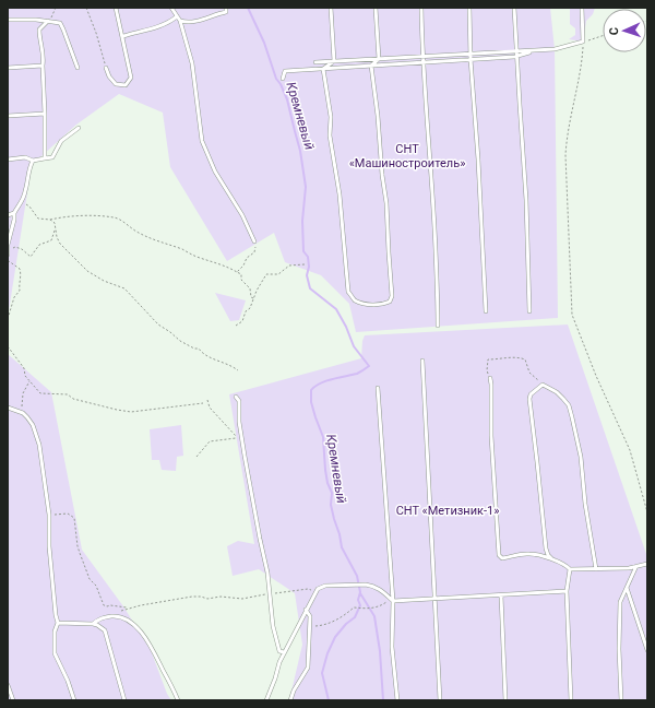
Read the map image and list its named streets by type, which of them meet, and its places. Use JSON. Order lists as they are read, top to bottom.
{
  "water": ["Кремневый"],
  "parks": ["СНТ «Машиностроитель»", "СНТ «Метизник-1»"],
  "north": "left"
}
